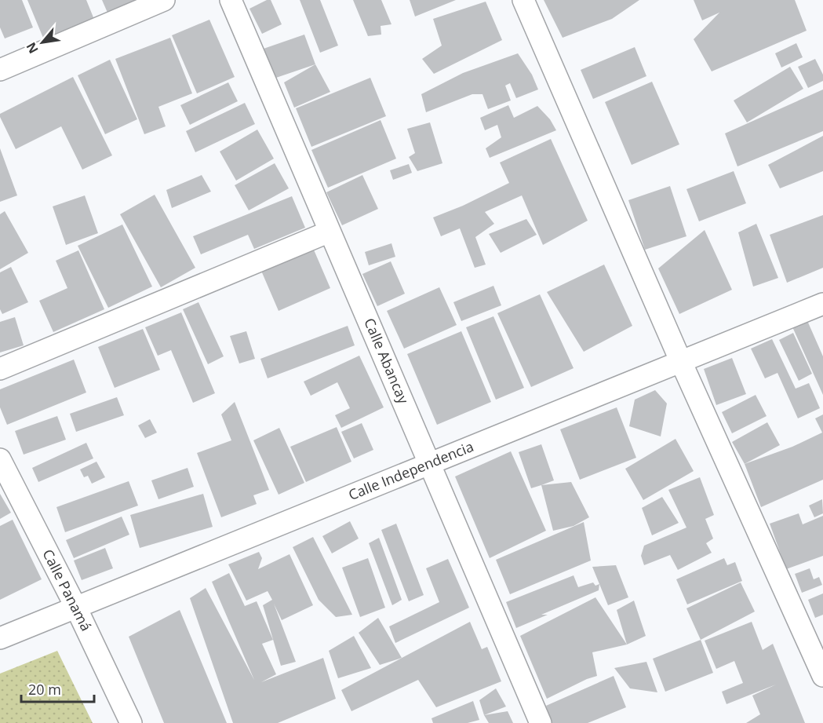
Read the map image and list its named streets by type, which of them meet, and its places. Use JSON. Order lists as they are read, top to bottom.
{
  "streets": {
    "street": ["Calle Abancay", "Calle Independencia", "Calle Panamá"]
  },
  "crossings": [
    ["Calle Abancay", "Calle Independencia"],
    ["Calle Independencia", "Calle Panamá"]
  ],
  "scale_bar": "20 m",
  "north": "bottom left"
}
